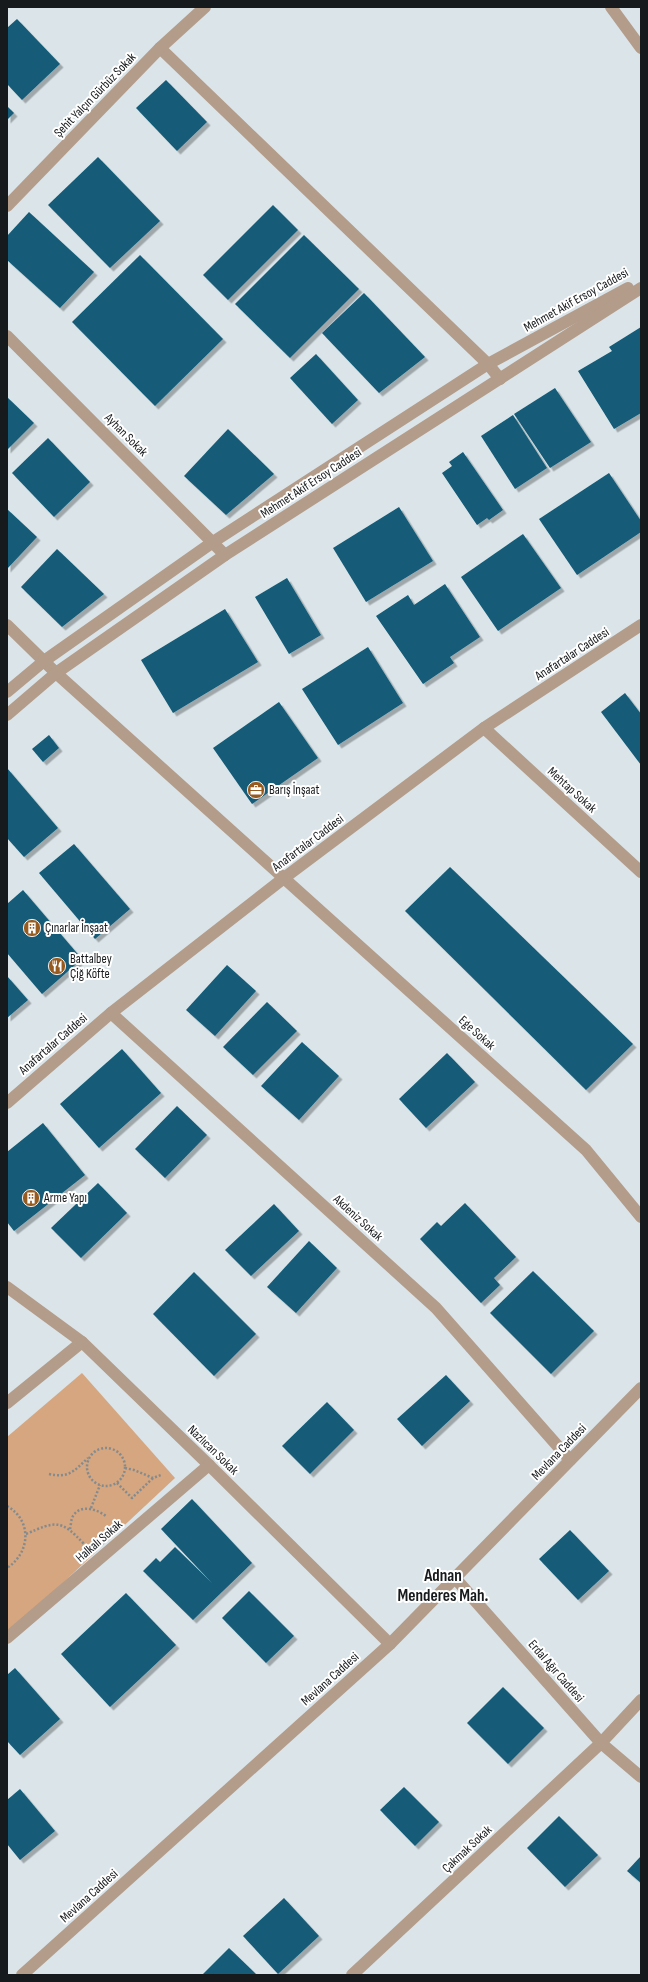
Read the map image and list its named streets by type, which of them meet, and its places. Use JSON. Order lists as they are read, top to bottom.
{
  "streets": {
    "street": [
      "Şehit Yalçın Gürbüz Sokak",
      "Mehmet Akif Ersoy Caddesi",
      "Ayhan Sokak",
      "Anafartalar Caddesi",
      "Mehtap Sokak",
      "Ege Sokak",
      "Akdeniz Sokak",
      "Nazlıcan Sokak",
      "Mevlana Caddesi",
      "Halkalı Sokak",
      "Erdal Ağır Caddesi",
      "Çakmak Sokak"
    ]
  },
  "crossings": [
    ["Mehmet Akif Ersoy Caddesi", "Ayhan Sokak"],
    ["Mehmet Akif Ersoy Caddesi", "Ege Sokak"],
    ["Anafartalar Caddesi", "Mehtap Sokak"],
    ["Anafartalar Caddesi", "Ege Sokak"],
    ["Anafartalar Caddesi", "Akdeniz Sokak"],
    ["Akdeniz Sokak", "Mevlana Caddesi"],
    ["Nazlıcan Sokak", "Mevlana Caddesi"],
    ["Nazlıcan Sokak", "Halkalı Sokak"],
    ["Mevlana Caddesi", "Erdal Ağır Caddesi"],
    ["Erdal Ağır Caddesi", "Çakmak Sokak"]
  ],
  "districts": ["Adnan Menderes Mah."],
  "places": {
    "office": ["Barış İnşaat"],
    "building": ["Çınarlar İnşaat", "Arme Yapı"],
    "restaurant": ["Battalbey Çiğ Köfte"]
  }
}
